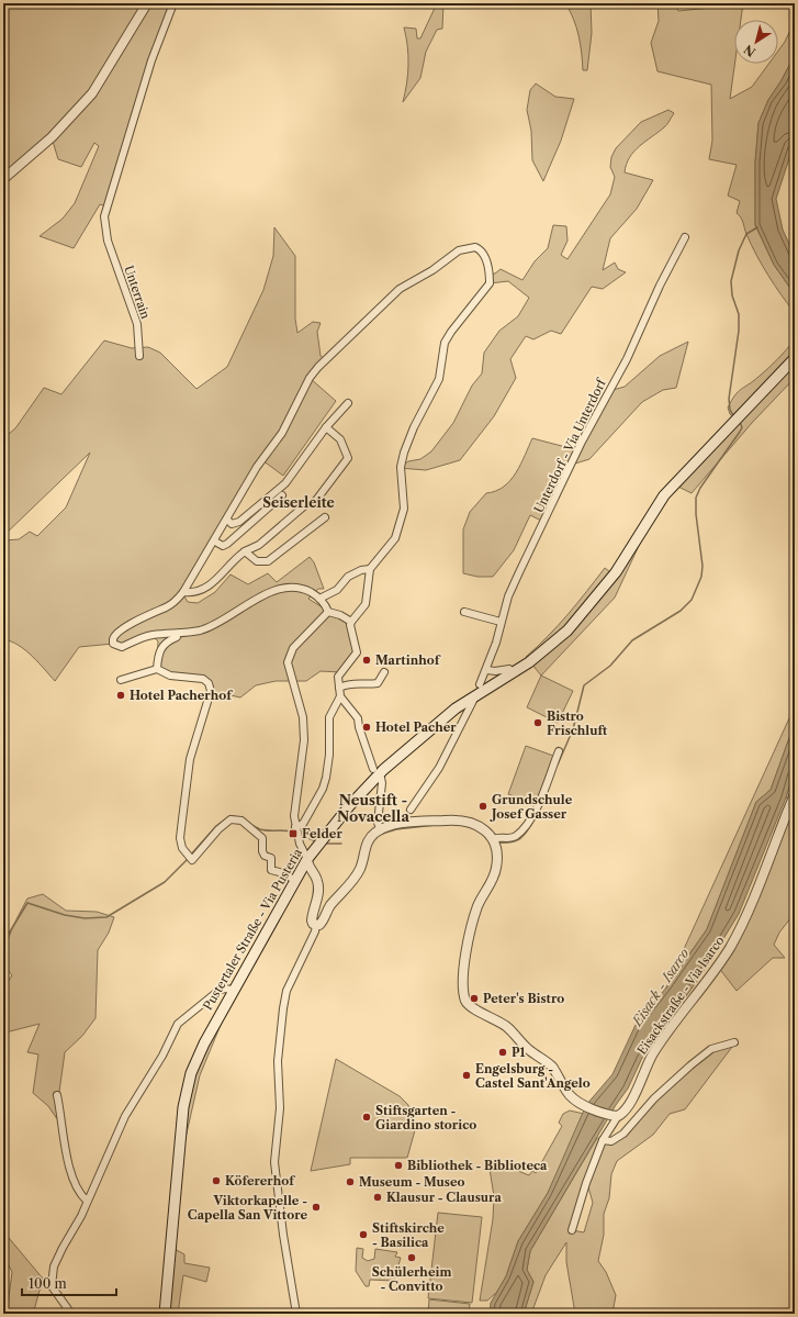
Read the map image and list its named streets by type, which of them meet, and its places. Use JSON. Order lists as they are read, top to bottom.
{
  "streets": {
    "main road": ["Pustertaler Straße - Via Pusteria"],
    "street": ["Unterrain", "Unterdorf - Via Unterdorf", "Eisackstraße - Via Isarco"]
  },
  "districts": ["Seiserleite", "Neustift - Novacella"],
  "water": ["Eisack - Isarco"],
  "places": {
    "other": [
      "Martinhof",
      "Hotel Pacherhof",
      "Bistro Frischluft",
      "Hotel Pacher",
      "Grundschule Josef Gasser",
      "Peter's Bistro",
      "P1",
      "Engelsburg - Castel Sant'Angelo",
      "Stiftsgarten - Giardino storico",
      "Bibliothek - Biblioteca",
      "Köfererhof",
      "Museum - Museo",
      "Klausur - Clausura",
      "Viktorkapelle - Capella San Vittore",
      "Stiftskirche - Basilica",
      "Schülerheim - Convitto"
    ],
    "transit": ["Felder"]
  },
  "scale_bar": "100 m",
  "north": "bottom left"
}
